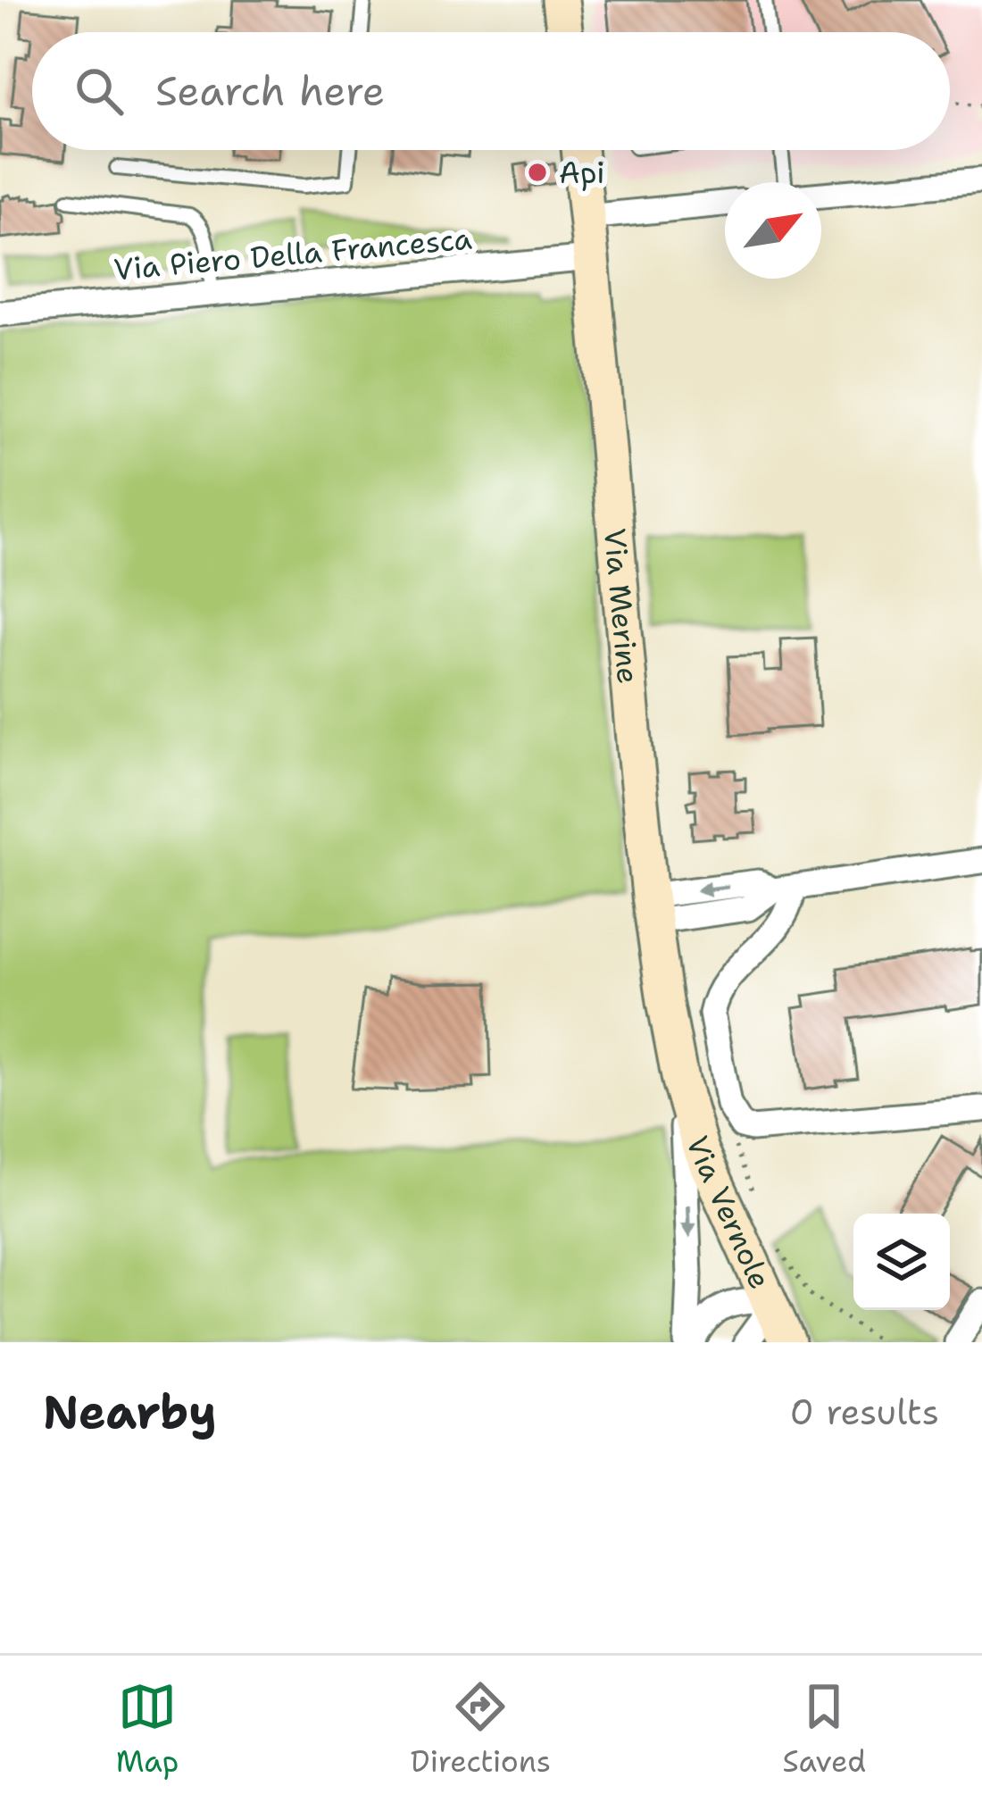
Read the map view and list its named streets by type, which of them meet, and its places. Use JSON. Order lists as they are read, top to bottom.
{
  "streets": {
    "main road": ["Via Merine", "Via Vernole"],
    "street": ["Via Piero Della Francesca"]
  },
  "crossings": [
    ["Via Piero Della Francesca", "Via Merine"],
    ["Via Merine", "Via Vernole"]
  ],
  "places": ["Api"],
  "north": "top right",
  "page": {
    "search": "Search here",
    "heading": ["Nearby", "0 results"],
    "nav": ["Map", "Directions", "Saved"]
  }
}
